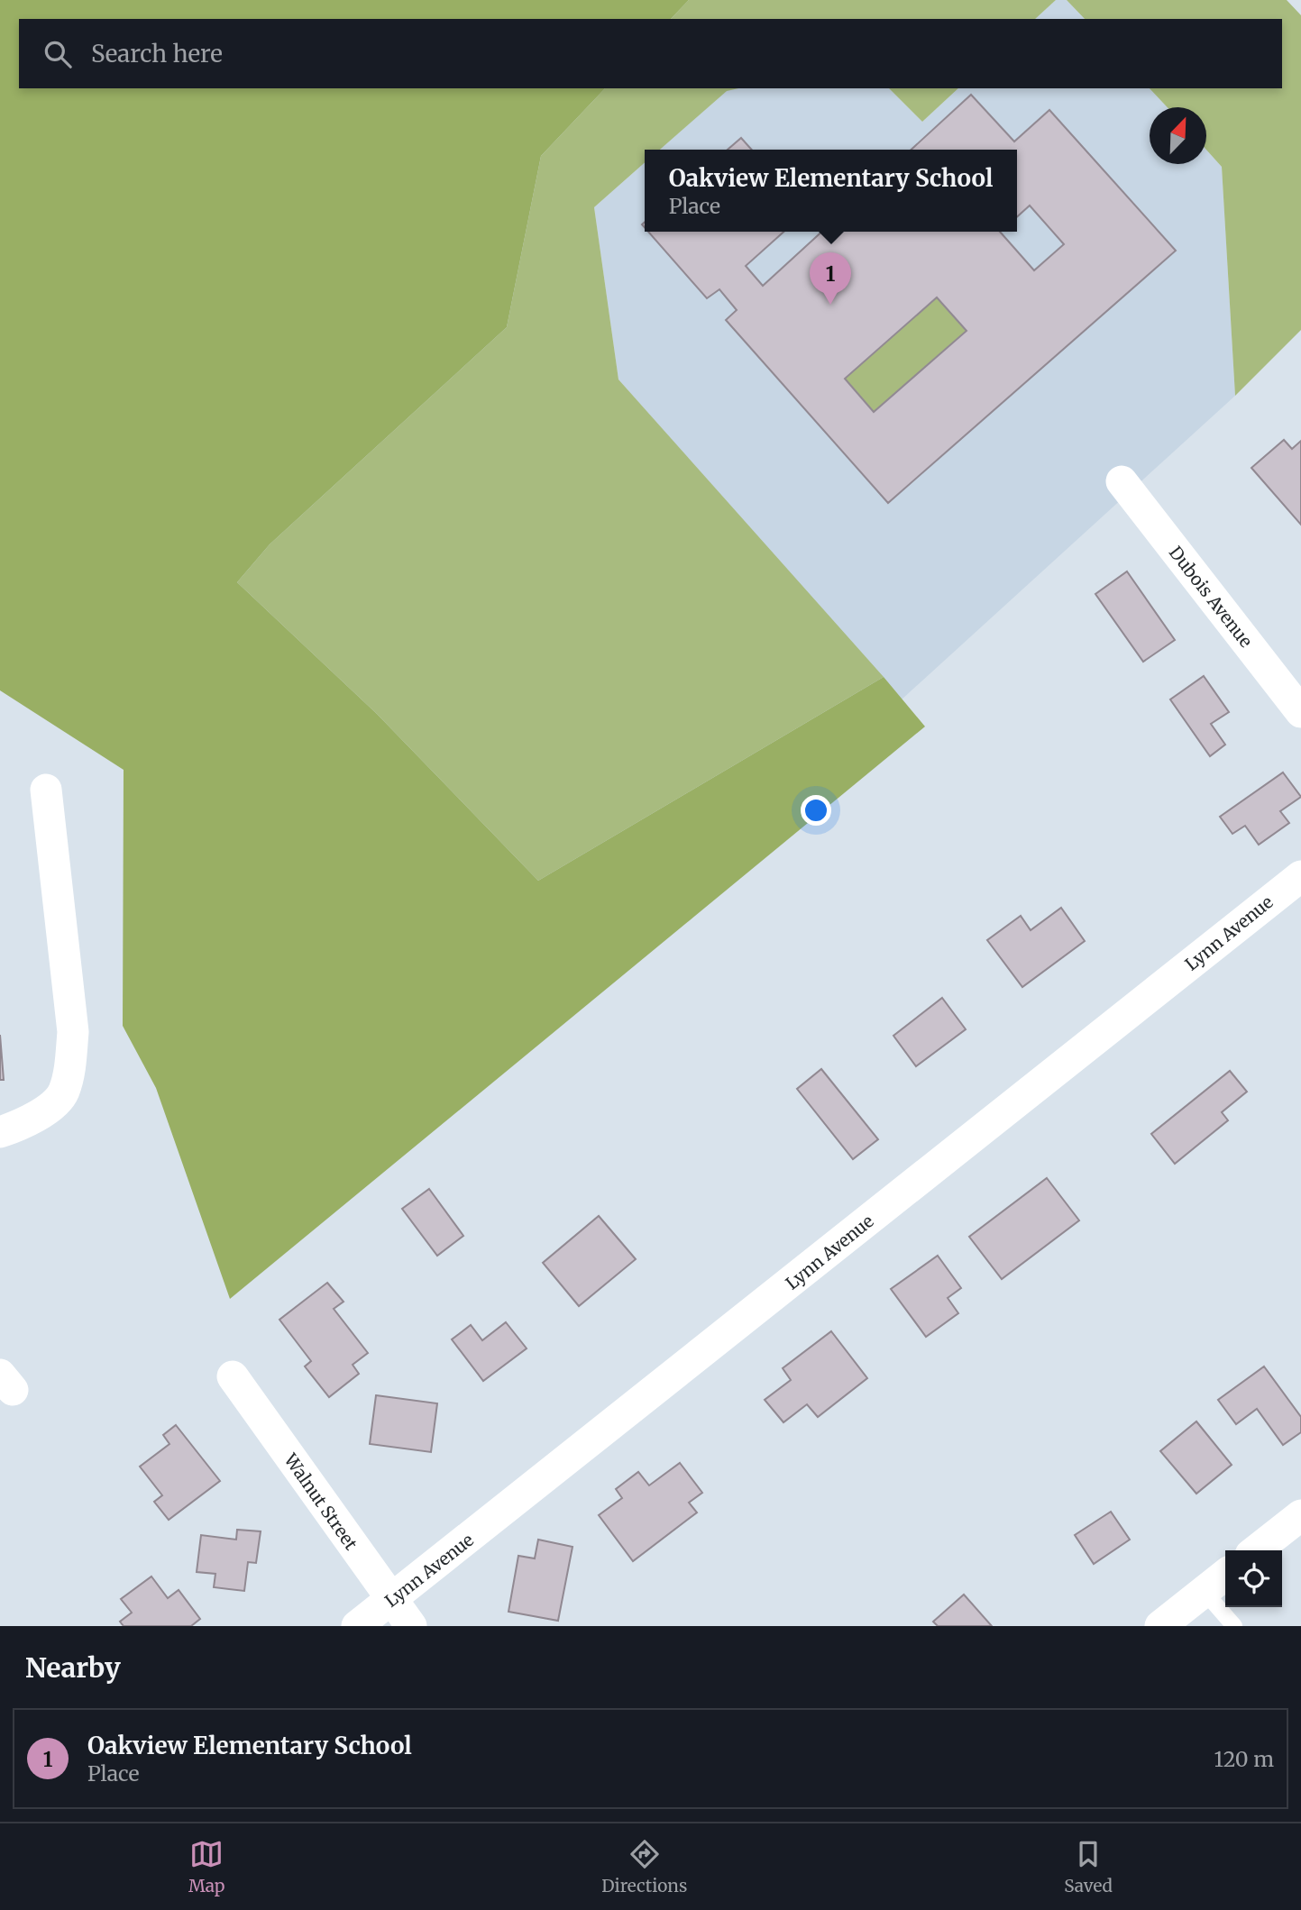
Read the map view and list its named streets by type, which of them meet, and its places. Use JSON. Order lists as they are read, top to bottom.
{
  "streets": {
    "street": ["Dubois Avenue", "Lynn Avenue", "Walnut Street"]
  },
  "crossings": [
    ["Lynn Avenue", "Walnut Street"]
  ],
  "north": "top right",
  "page": {
    "search": "Search here",
    "popup": ["Oakview Elementary School", "Place"],
    "pins": "1",
    "heading": "Nearby",
    "list": [
      {
        "mark": "1",
        "name": "Oakview Elementary School",
        "note": "Place",
        "value": "120 m"
      }
    ],
    "nav": ["Map", "Directions", "Saved"]
  }
}
